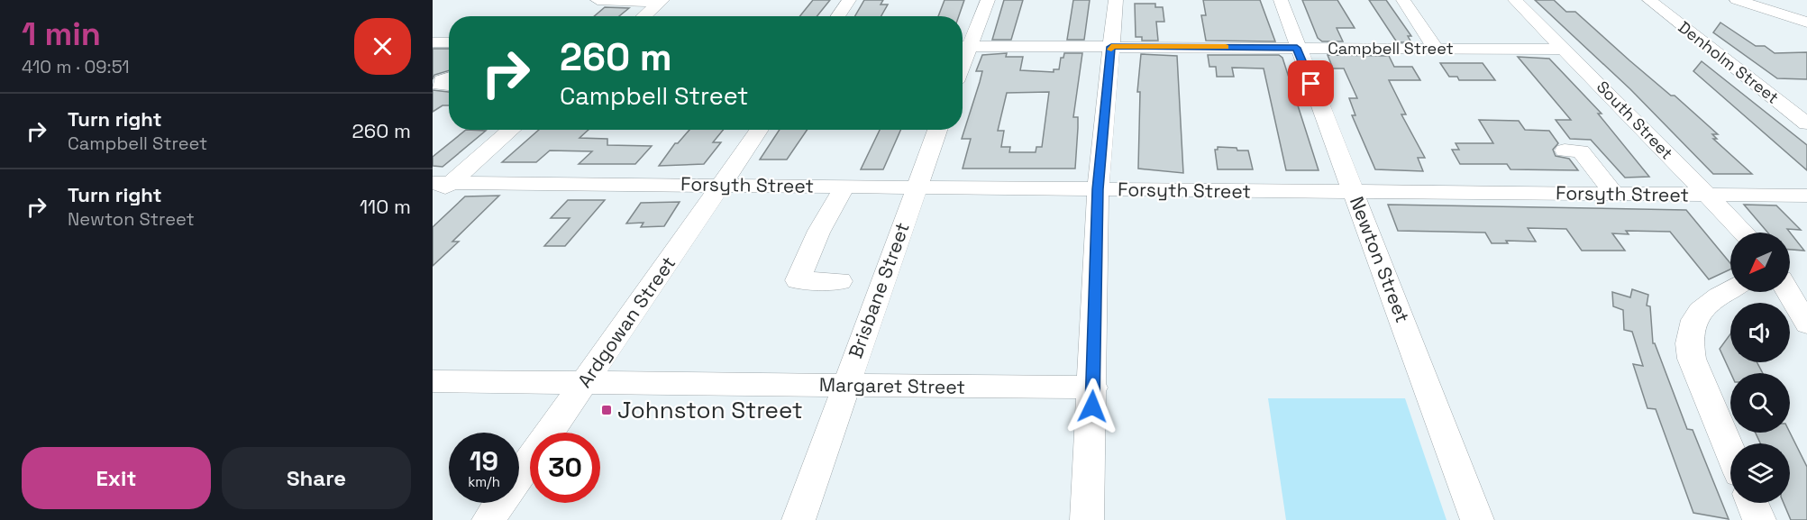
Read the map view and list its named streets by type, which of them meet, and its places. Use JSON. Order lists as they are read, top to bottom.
{
  "streets": {
    "street": [
      "Campbell Street",
      "Denholm Street",
      "South Street",
      "Forsyth Street",
      "Newton Street",
      "Brisbane Street",
      "Ardgowan Street",
      "Margaret Street"
    ]
  },
  "crossings": [
    ["Campbell Street", "South Street"],
    ["Campbell Street", "Newton Street"],
    ["South Street", "Forsyth Street"],
    ["Forsyth Street", "Newton Street"],
    ["Forsyth Street", "Brisbane Street"],
    ["Forsyth Street", "Ardgowan Street"],
    ["Brisbane Street", "Margaret Street"],
    ["Ardgowan Street", "Margaret Street"]
  ],
  "places": {
    "transit": ["Johnston Street"]
  },
  "north": "bottom left",
  "page": {
    "heading": ["1 min", "410 m · 09:51"],
    "turn": ["260 m", "Campbell Street"],
    "list": [
      {
        "name": "Turn right",
        "note": "Campbell Street",
        "value": "260 m"
      },
      {
        "name": "Turn right",
        "note": "Newton Street",
        "value": "110 m"
      }
    ],
    "speed": "19 km/h",
    "limit": "30",
    "buttons": ["Exit", "Share"]
  }
}
